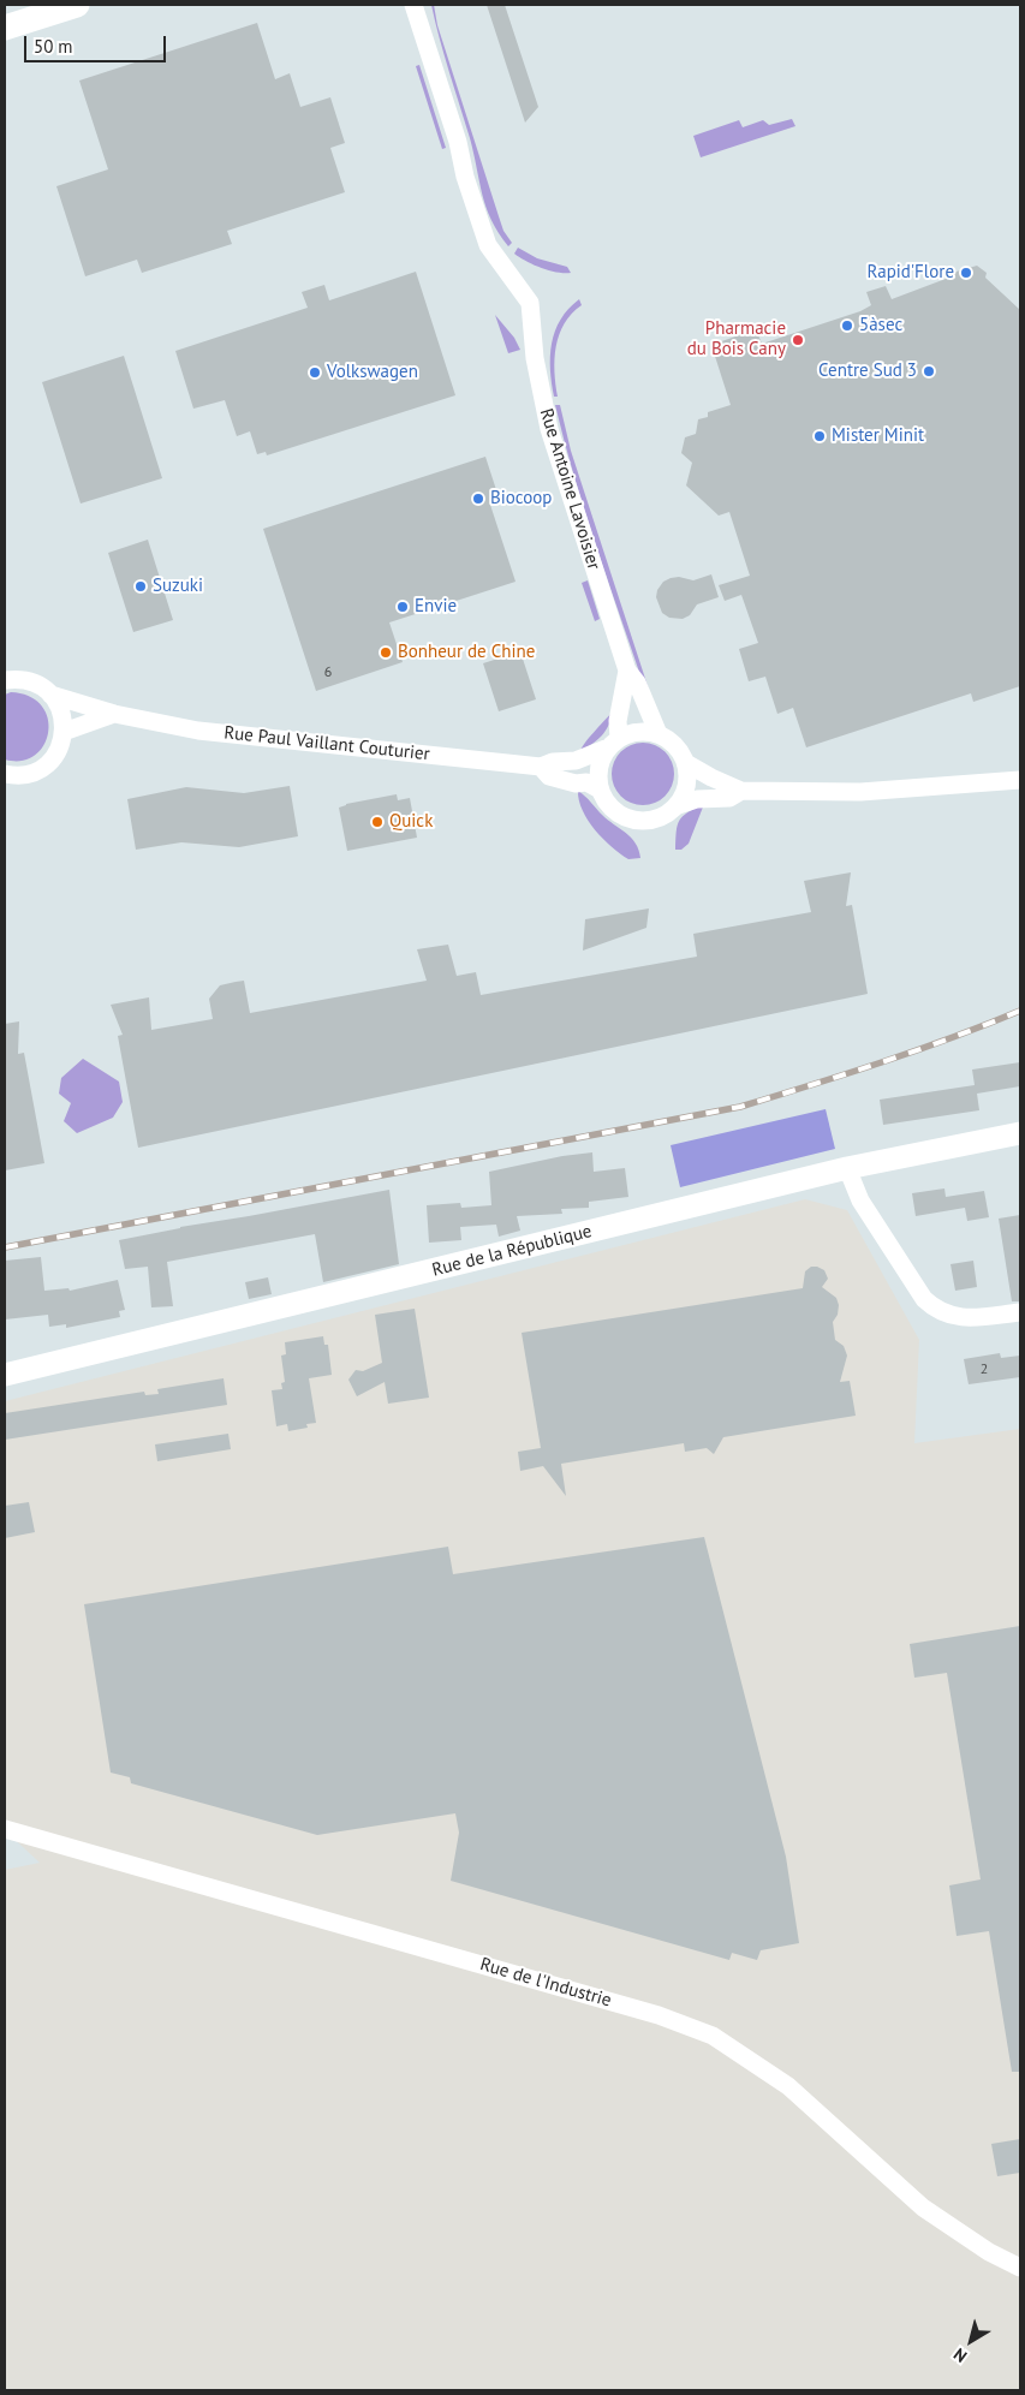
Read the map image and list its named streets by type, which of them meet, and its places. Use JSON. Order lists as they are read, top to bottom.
{
  "streets": {
    "street": [
      "Rue Antoine Lavoisier",
      "Rue Paul Vaillant Couturier",
      "Rue de la République",
      "Rue de l'Industrie"
    ]
  },
  "crossings": [
    ["Rue Antoine Lavoisier", "Rue Paul Vaillant Couturier"]
  ],
  "places": [
    "Rapid'Flore",
    "5àsec",
    "Pharmacie du Bois Cany",
    "Centre Sud 3",
    "Volkswagen",
    "Mister Minit",
    "Biocoop",
    "Suzuki",
    "Envie",
    "Bonheur de Chine",
    "Quick"
  ],
  "house_numbers": ["6", "2"],
  "scale_bar": "50 m",
  "north": "bottom left"
}
